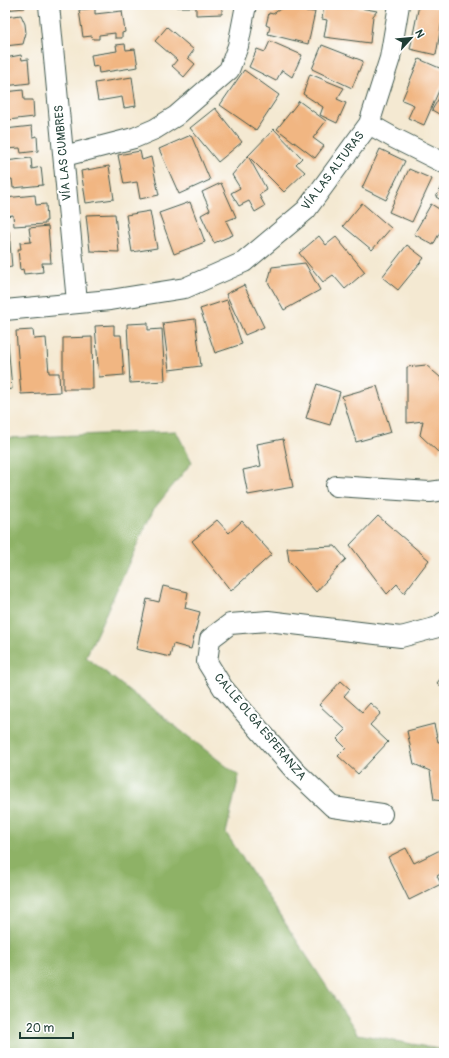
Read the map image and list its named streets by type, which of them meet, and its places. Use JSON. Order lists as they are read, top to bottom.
{
  "streets": {
    "street": ["VÍA LAS CUMBRES", "VÍA LAS ALTURAS", "CALLE OLGA ESPERANZA"]
  },
  "crossings": [
    ["VÍA LAS CUMBRES", "VÍA LAS ALTURAS"]
  ],
  "scale_bar": "20 m",
  "north": "top right"
}
